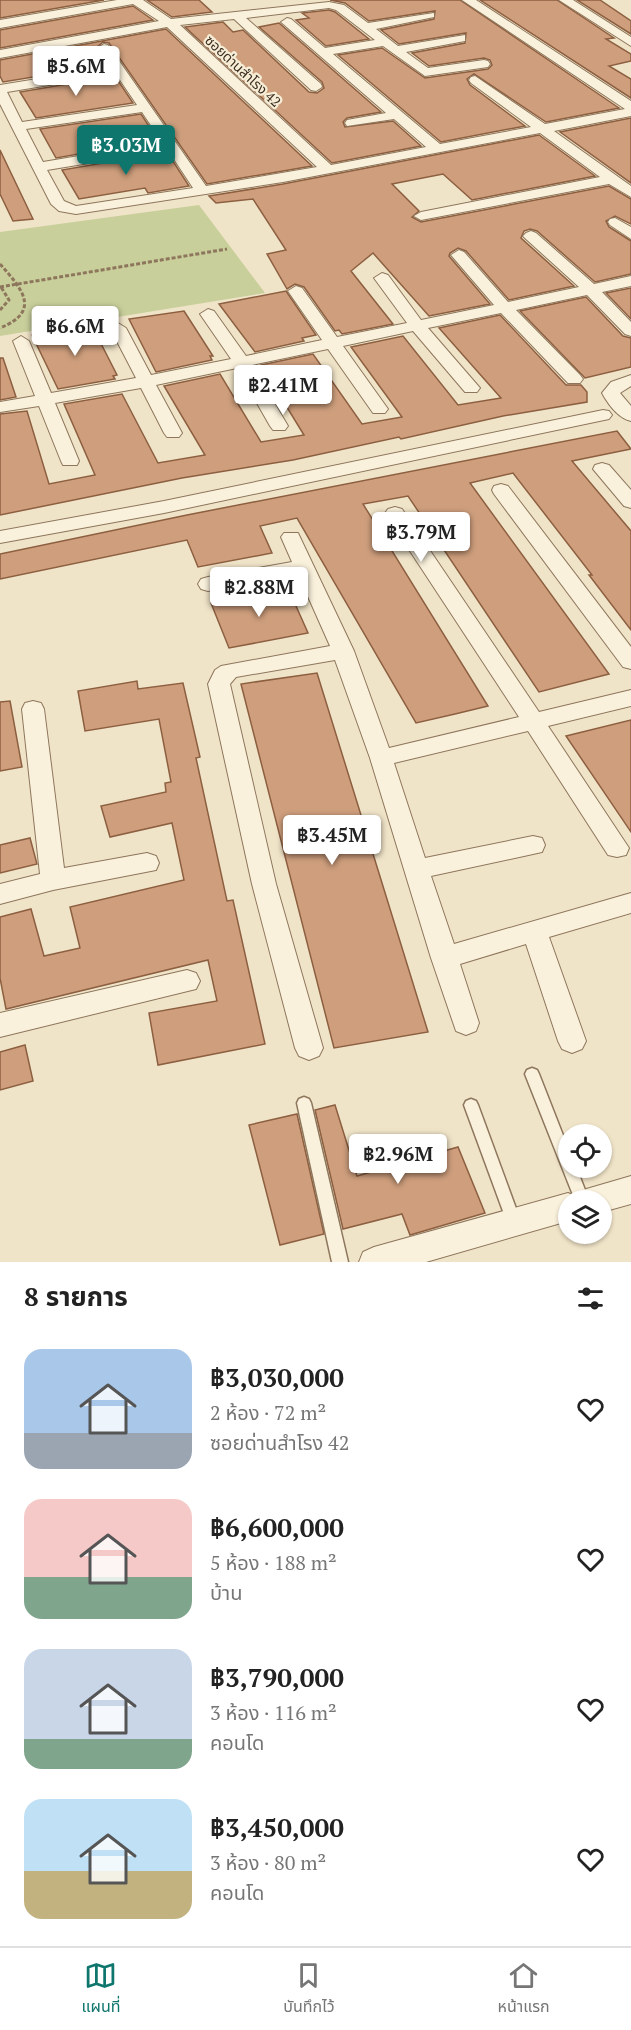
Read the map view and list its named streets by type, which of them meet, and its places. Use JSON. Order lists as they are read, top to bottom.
{
  "streets": {
    "street": ["ซอยด่านสำโรง 42"]
  },
  "page": {
    "price": [
      "฿5.6M",
      "฿3.03M",
      "฿6.6M",
      "฿2.41M",
      "฿3.79M",
      "฿2.88M",
      "฿3.45M",
      "฿2.96M"
    ],
    "heading": "8 รายการ",
    "list": [
      {
        "name": "฿3,030,000",
        "note": "2 ห้อง · 72 m² · ซอยด่านสำโรง 42"
      },
      {
        "name": "฿6,600,000",
        "note": "5 ห้อง · 188 m² · บ้าน"
      },
      {
        "name": "฿3,790,000",
        "note": "3 ห้อง · 116 m² · คอนโด"
      },
      {
        "name": "฿3,450,000",
        "note": "3 ห้อง · 80 m² · คอนโด"
      }
    ],
    "tabs": ["แผนที่", "บันทึกไว้", "หน้าแรก"]
  }
}
